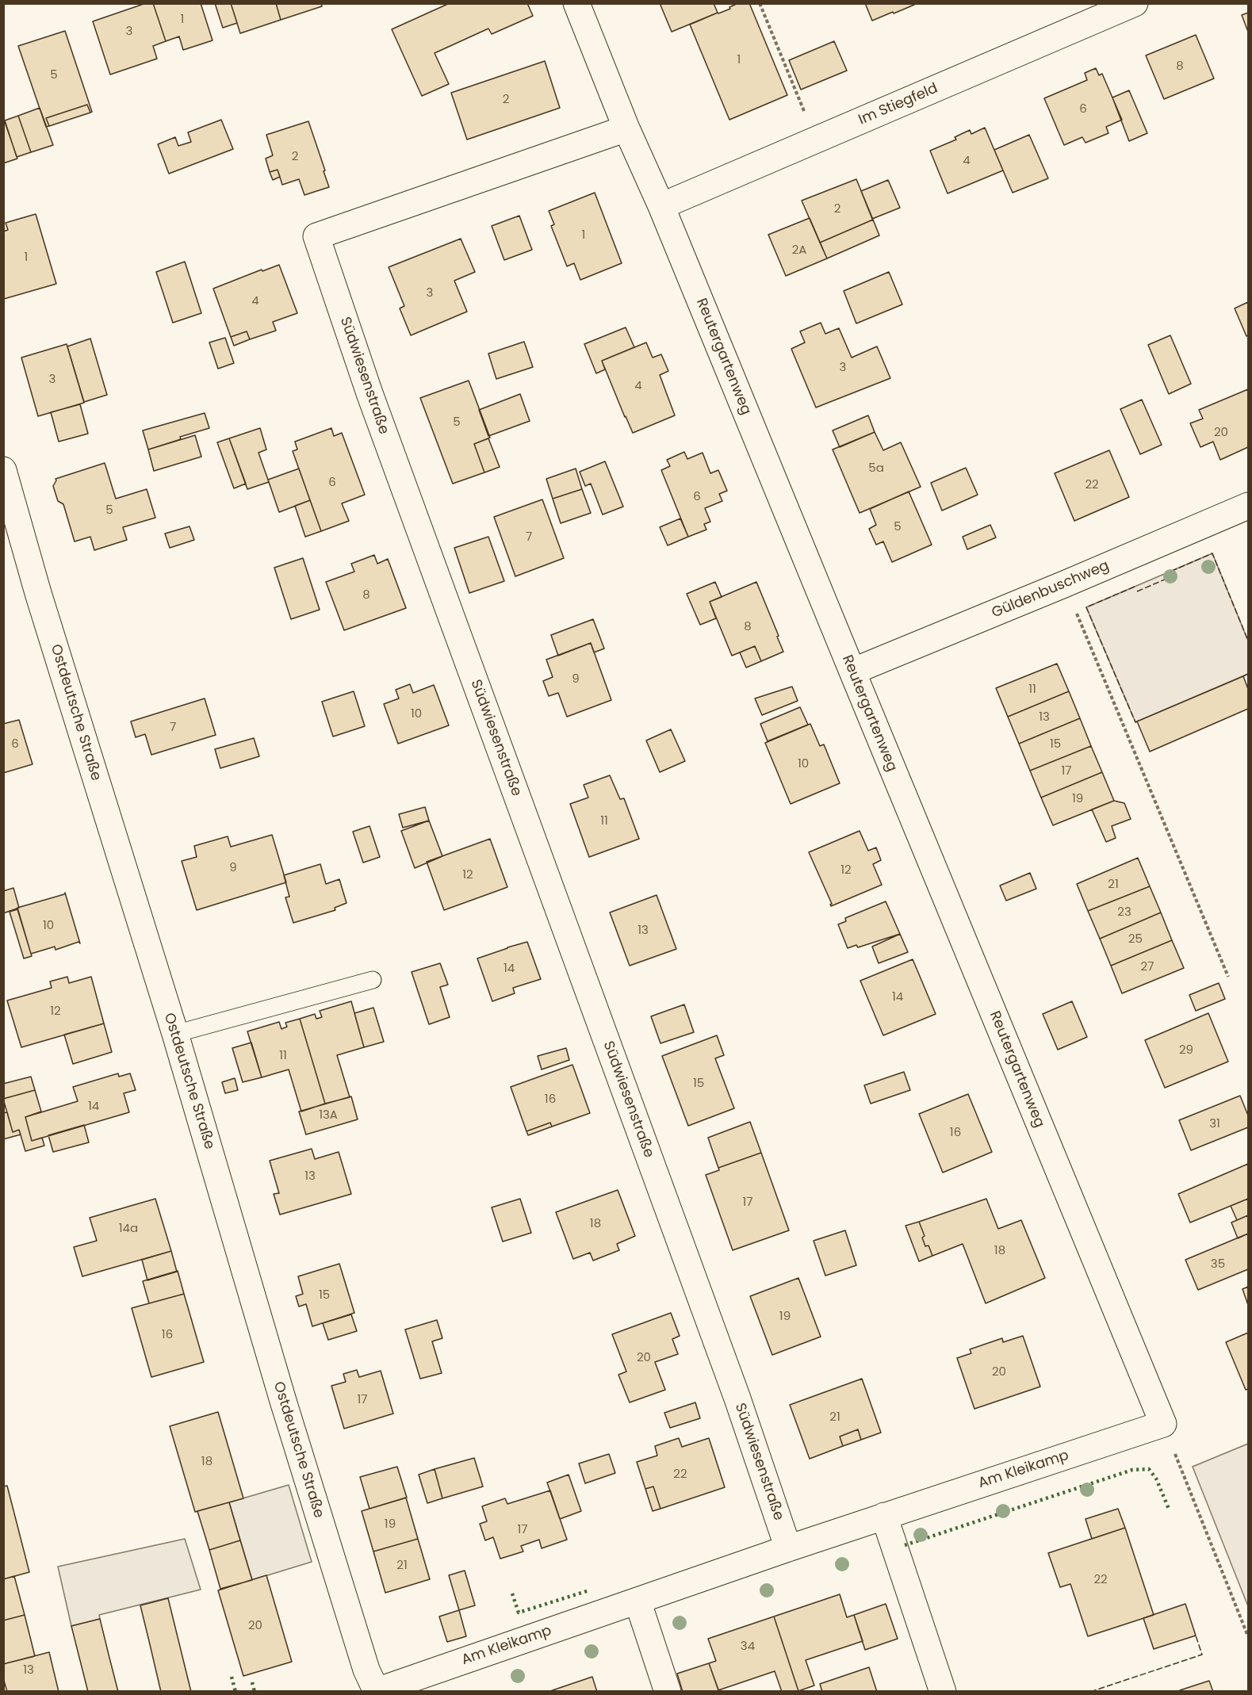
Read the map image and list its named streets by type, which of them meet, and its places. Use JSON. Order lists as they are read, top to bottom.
{
  "streets": {
    "street": [
      "Im Stiegfeld",
      "Reutergartenweg",
      "Südwiesenstraße",
      "Güldenbuschweg",
      "Ostdeutsche Straße",
      "Am Kleikamp"
    ]
  },
  "crossings": [
    ["Im Stiegfeld", "Reutergartenweg"],
    ["Reutergartenweg", "Südwiesenstraße"],
    ["Reutergartenweg", "Güldenbuschweg"],
    ["Reutergartenweg", "Am Kleikamp"],
    ["Südwiesenstraße", "Am Kleikamp"],
    ["Ostdeutsche Straße", "Am Kleikamp"]
  ],
  "house_numbers": [
    "1",
    "3",
    "1",
    "8",
    "5",
    "2",
    "6",
    "2",
    "4",
    "2",
    "1",
    "2A",
    "1",
    "3",
    "4",
    "3",
    "3",
    "4",
    "5",
    "20",
    "5a",
    "6",
    "22",
    "6",
    "5",
    "5",
    "7",
    "8",
    "8",
    "9",
    "11",
    "10",
    "13",
    "7",
    "6",
    "15",
    "10",
    "17",
    "19",
    "11",
    "9",
    "12",
    "12",
    "21",
    "23",
    "10",
    "13",
    "25",
    "27",
    "14",
    "14",
    "12",
    "29",
    "11",
    "15",
    "16",
    "14",
    "13A",
    "31",
    "16",
    "13",
    "17",
    "18",
    "14a",
    "18",
    "35",
    "15",
    "19",
    "16",
    "20",
    "20",
    "17",
    "21",
    "18",
    "22",
    "19",
    "17",
    "21",
    "22",
    "20",
    "34",
    "13"
  ]
}
